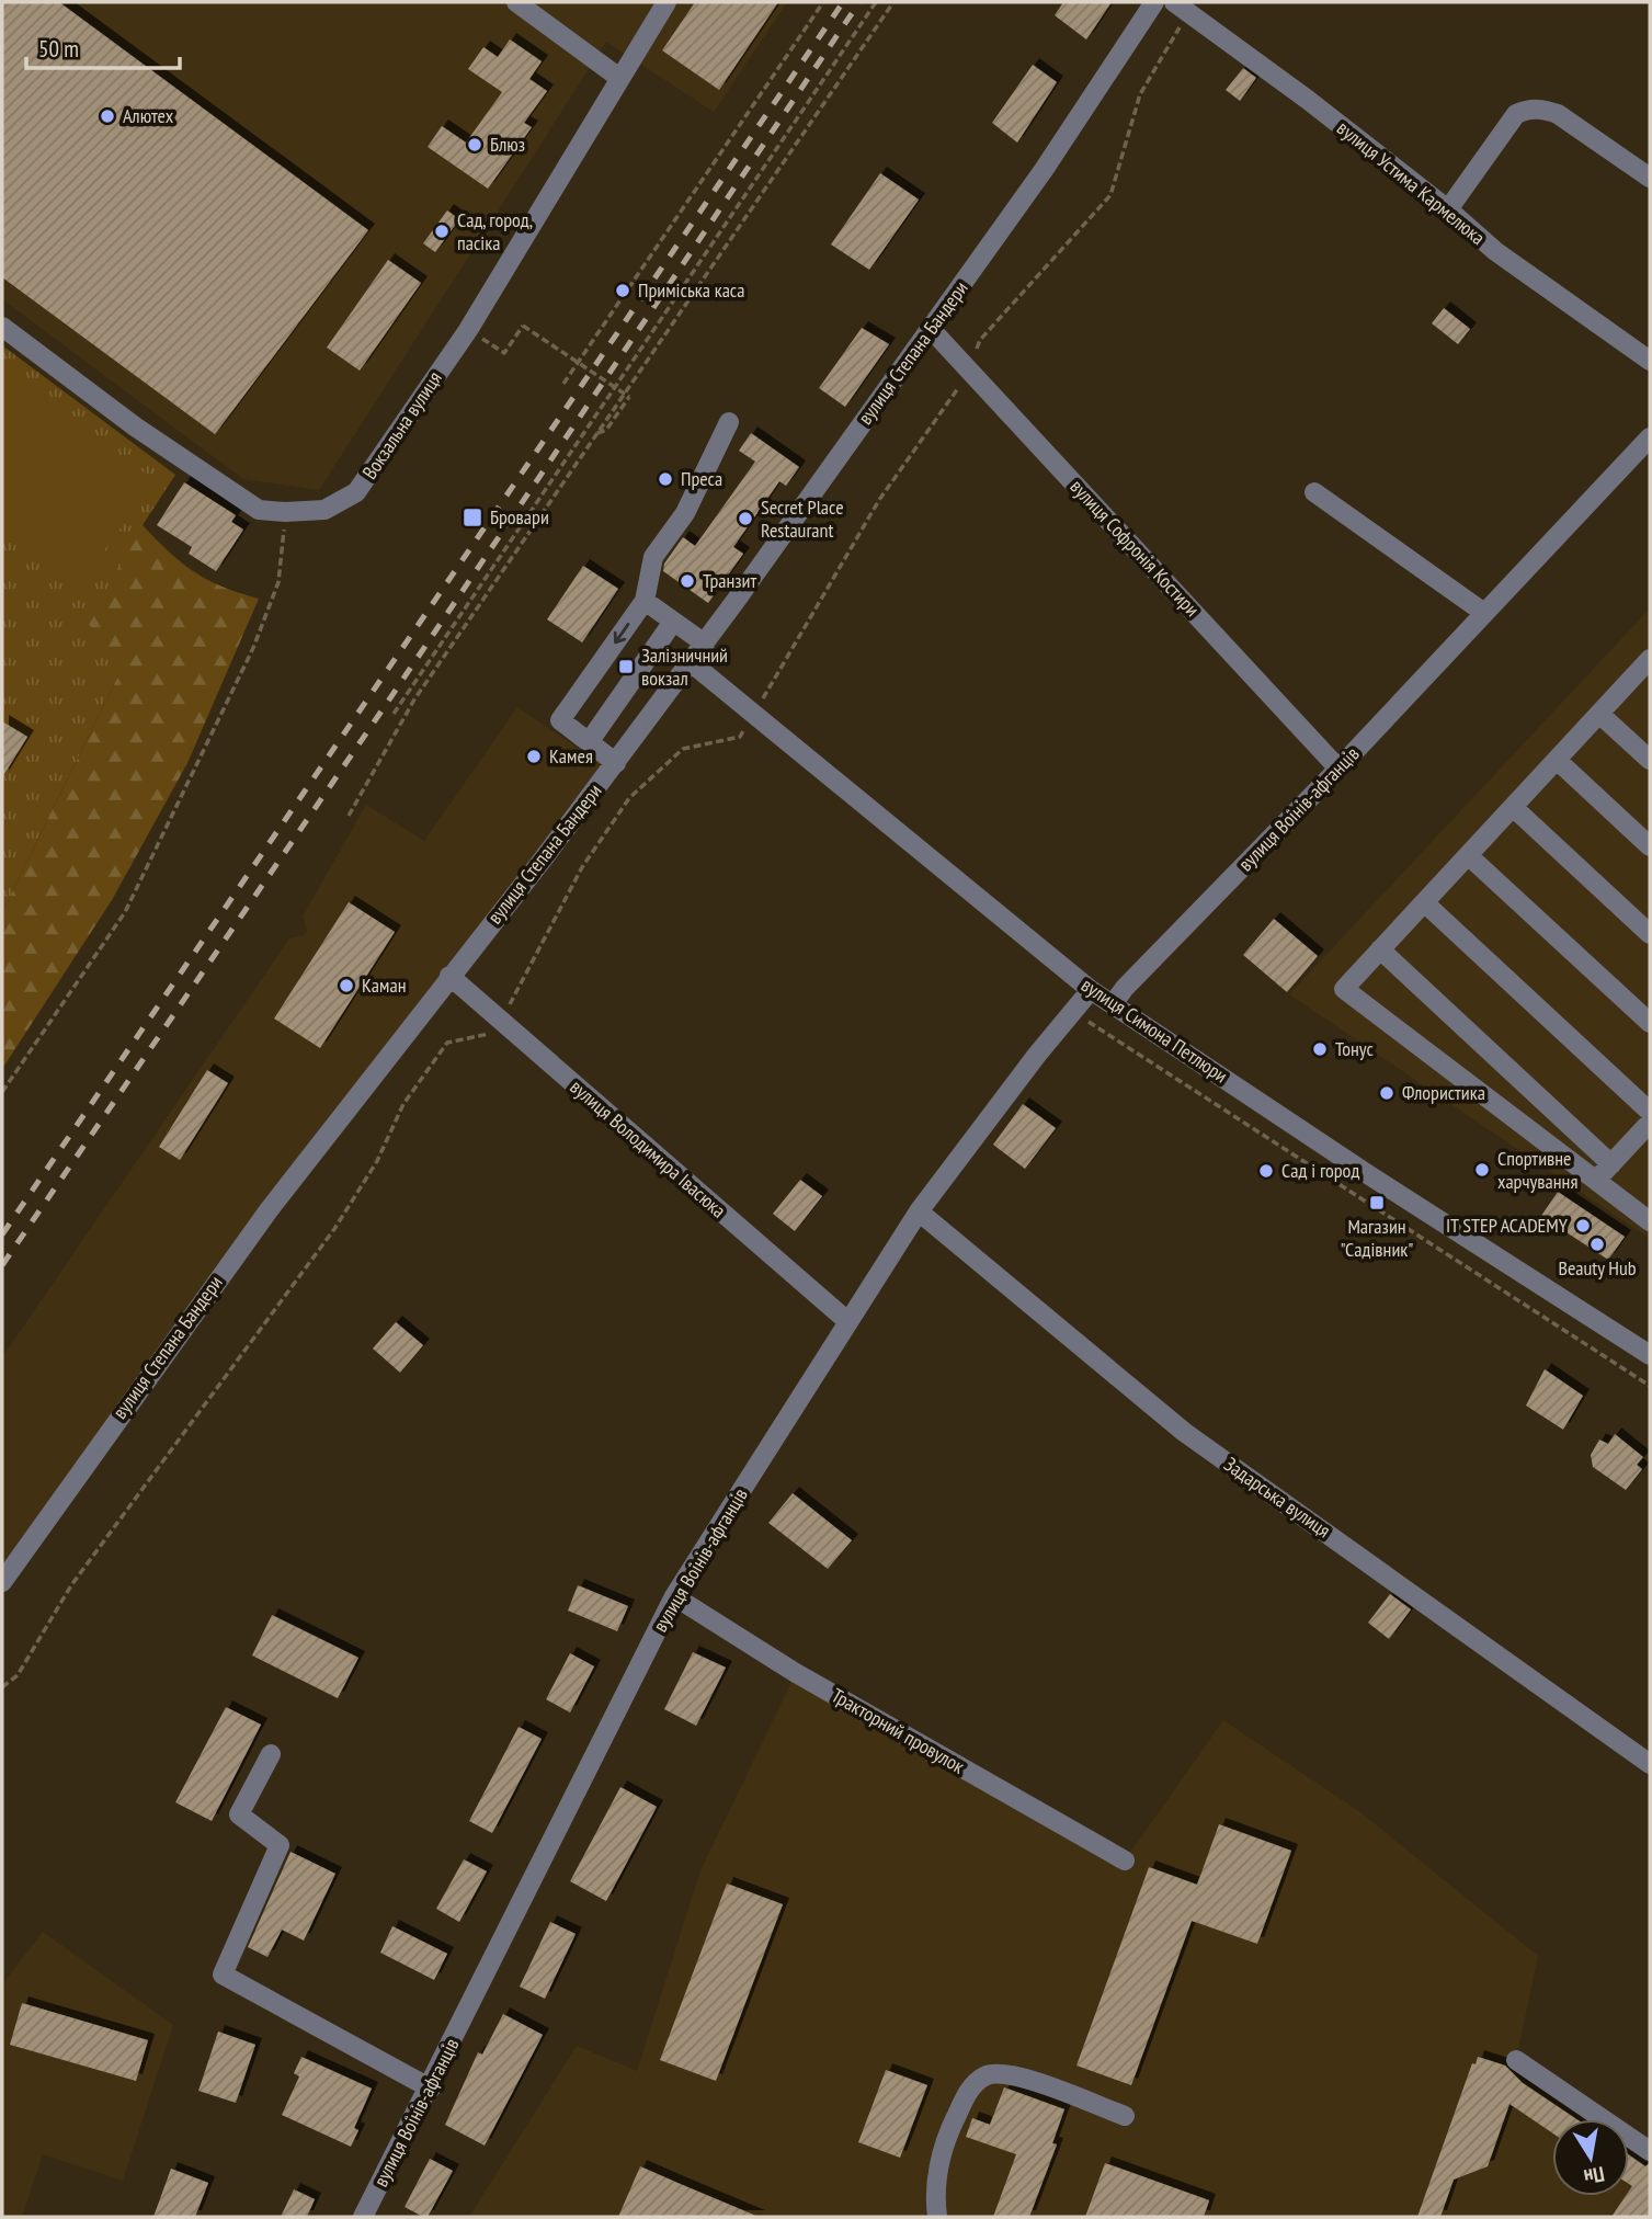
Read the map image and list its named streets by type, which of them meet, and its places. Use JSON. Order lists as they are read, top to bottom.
{
  "streets": {
    "street": [
      "вулиця Устима Кармелюка",
      "вулиця Степана Бандери",
      "Вокзальна вулиця",
      "вулиця Софронія Костири",
      "вулиця Воїнів-афганців",
      "вулиця Симона Петлюри",
      "вулиця Володимира Івасюка",
      "Задарська вулиця",
      "Тракторний провулок"
    ]
  },
  "crossings": [
    ["вулиця Степана Бандери", "вулиця Софронія Костири"],
    ["вулиця Степана Бандери", "вулиця Симона Петлюри"],
    ["вулиця Степана Бандери", "вулиця Володимира Івасюка"],
    ["вулиця Софронія Костири", "вулиця Воїнів-афганців"],
    ["вулиця Воїнів-афганців", "вулиця Симона Петлюри"],
    ["вулиця Воїнів-афганців", "вулиця Володимира Івасюка"],
    ["вулиця Воїнів-афганців", "Задарська вулиця"],
    ["вулиця Воїнів-афганців", "Тракторний провулок"]
  ],
  "places": {
    "other": [
      "Алютех",
      "Блюз",
      "Сад, город, пасіка",
      "Приміська каса",
      "Преса",
      "Secret Place Restaurant",
      "Транзит",
      "Камея",
      "Каман",
      "Тонус",
      "Флористика",
      "Спортивне харчування",
      "Сад і город",
      "IT STEP ACADEMY",
      "Beauty Hub"
    ],
    "transit": ["Бровари", "Залізничний вокзал", "Магазин \"Садівник\""]
  },
  "scale_bar": "50 m",
  "north": "bottom"
}
